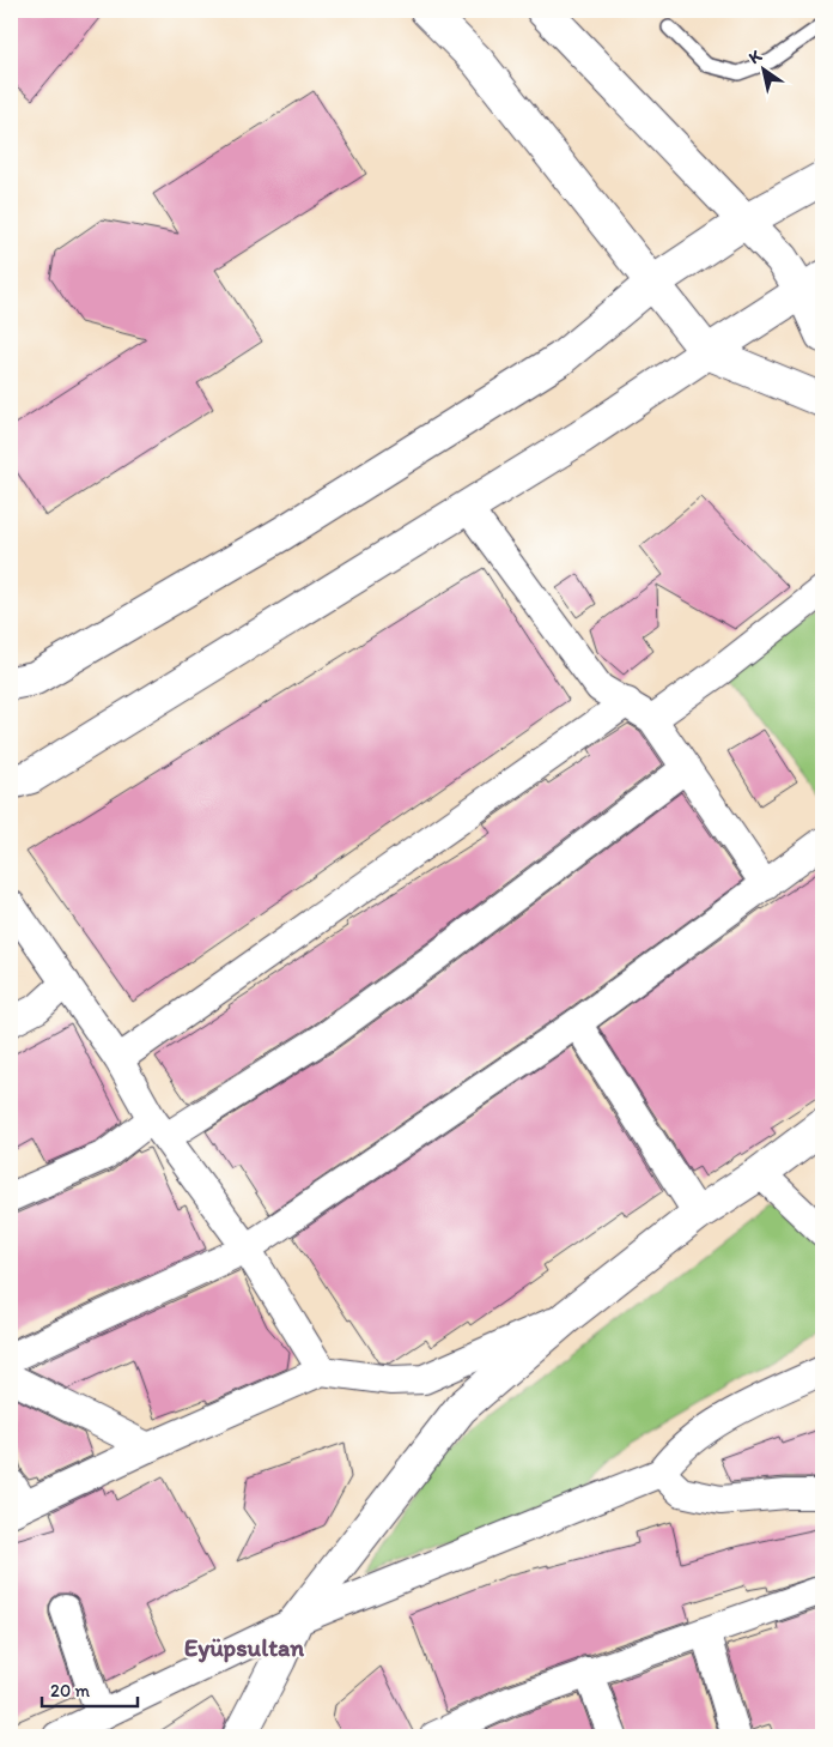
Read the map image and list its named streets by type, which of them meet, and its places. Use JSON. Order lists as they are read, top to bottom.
{
  "districts": ["Eyüpsultan"],
  "scale_bar": "20 m",
  "north": "top left"
}
